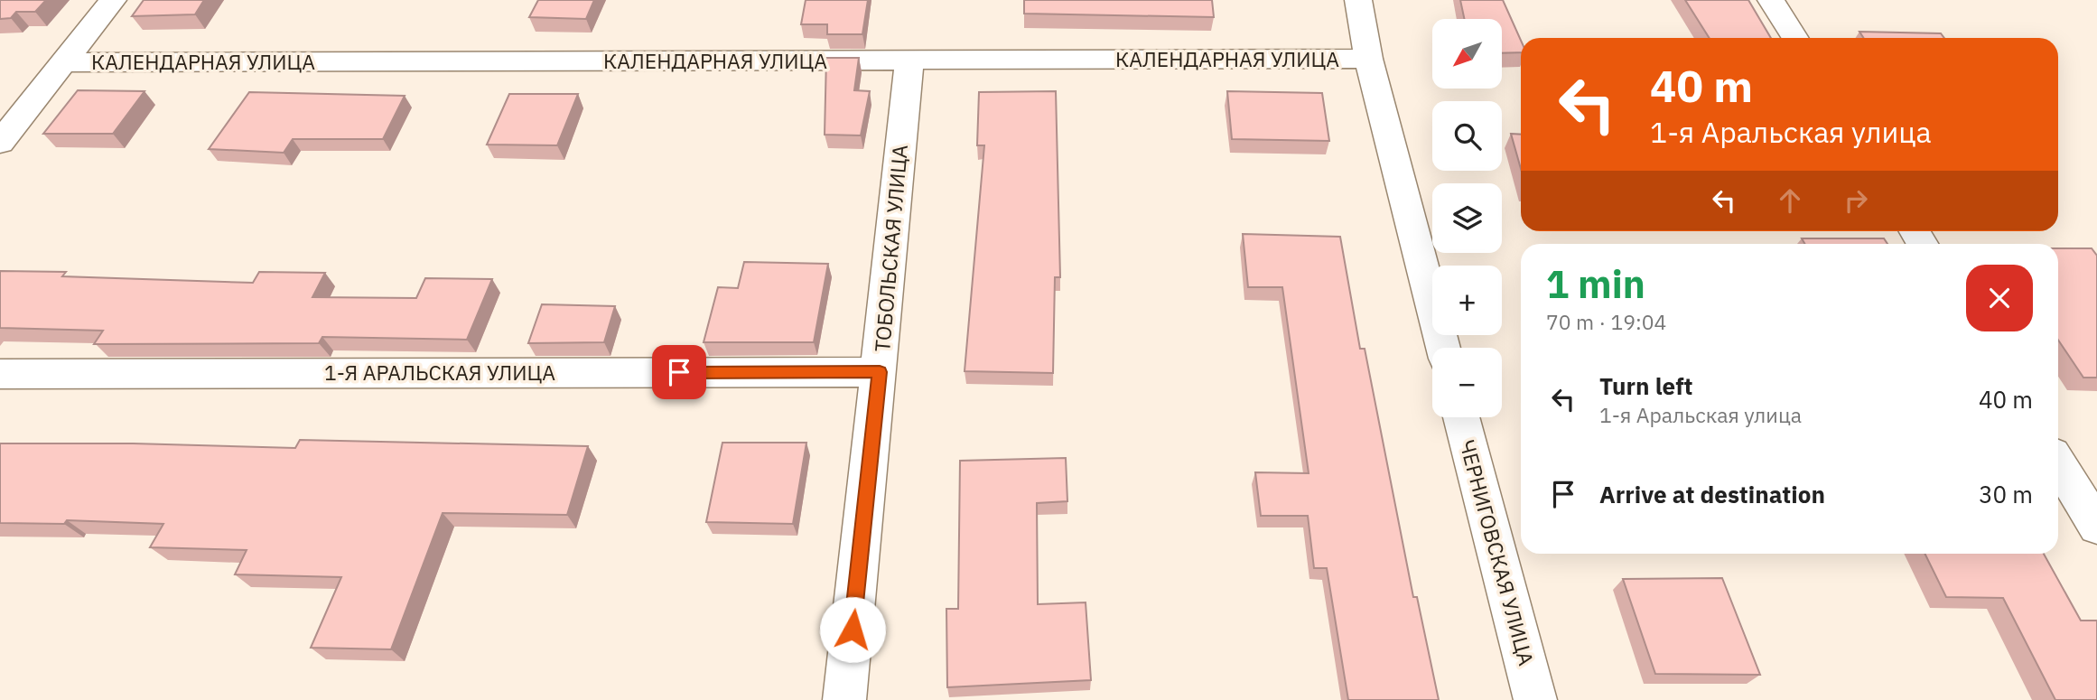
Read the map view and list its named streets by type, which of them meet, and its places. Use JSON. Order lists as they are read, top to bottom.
{
  "streets": {
    "street": [
      "КАЛЕНДАРНАЯ УЛИЦА",
      "ТОБОЛЬСКАЯ УЛИЦА",
      "1-Я АРАЛЬСКАЯ УЛИЦА",
      "ЧЕРНИГОВСКАЯ УЛИЦА"
    ]
  },
  "crossings": [
    ["КАЛЕНДАРНАЯ УЛИЦА", "ТОБОЛЬСКАЯ УЛИЦА"],
    ["ТОБОЛЬСКАЯ УЛИЦА", "1-Я АРАЛЬСКАЯ УЛИЦА"]
  ],
  "north": "bottom left",
  "page": {
    "map_buttons": ["+", "−"],
    "turn": ["40 m", "1-я Аральская улица"],
    "heading": ["1 min", "70 m · 19:04"],
    "list": [
      {
        "name": "Turn left",
        "note": "1-я Аральская улица",
        "value": "40 m"
      },
      {
        "name": "Arrive at destination",
        "value": "30 m"
      }
    ]
  }
}
